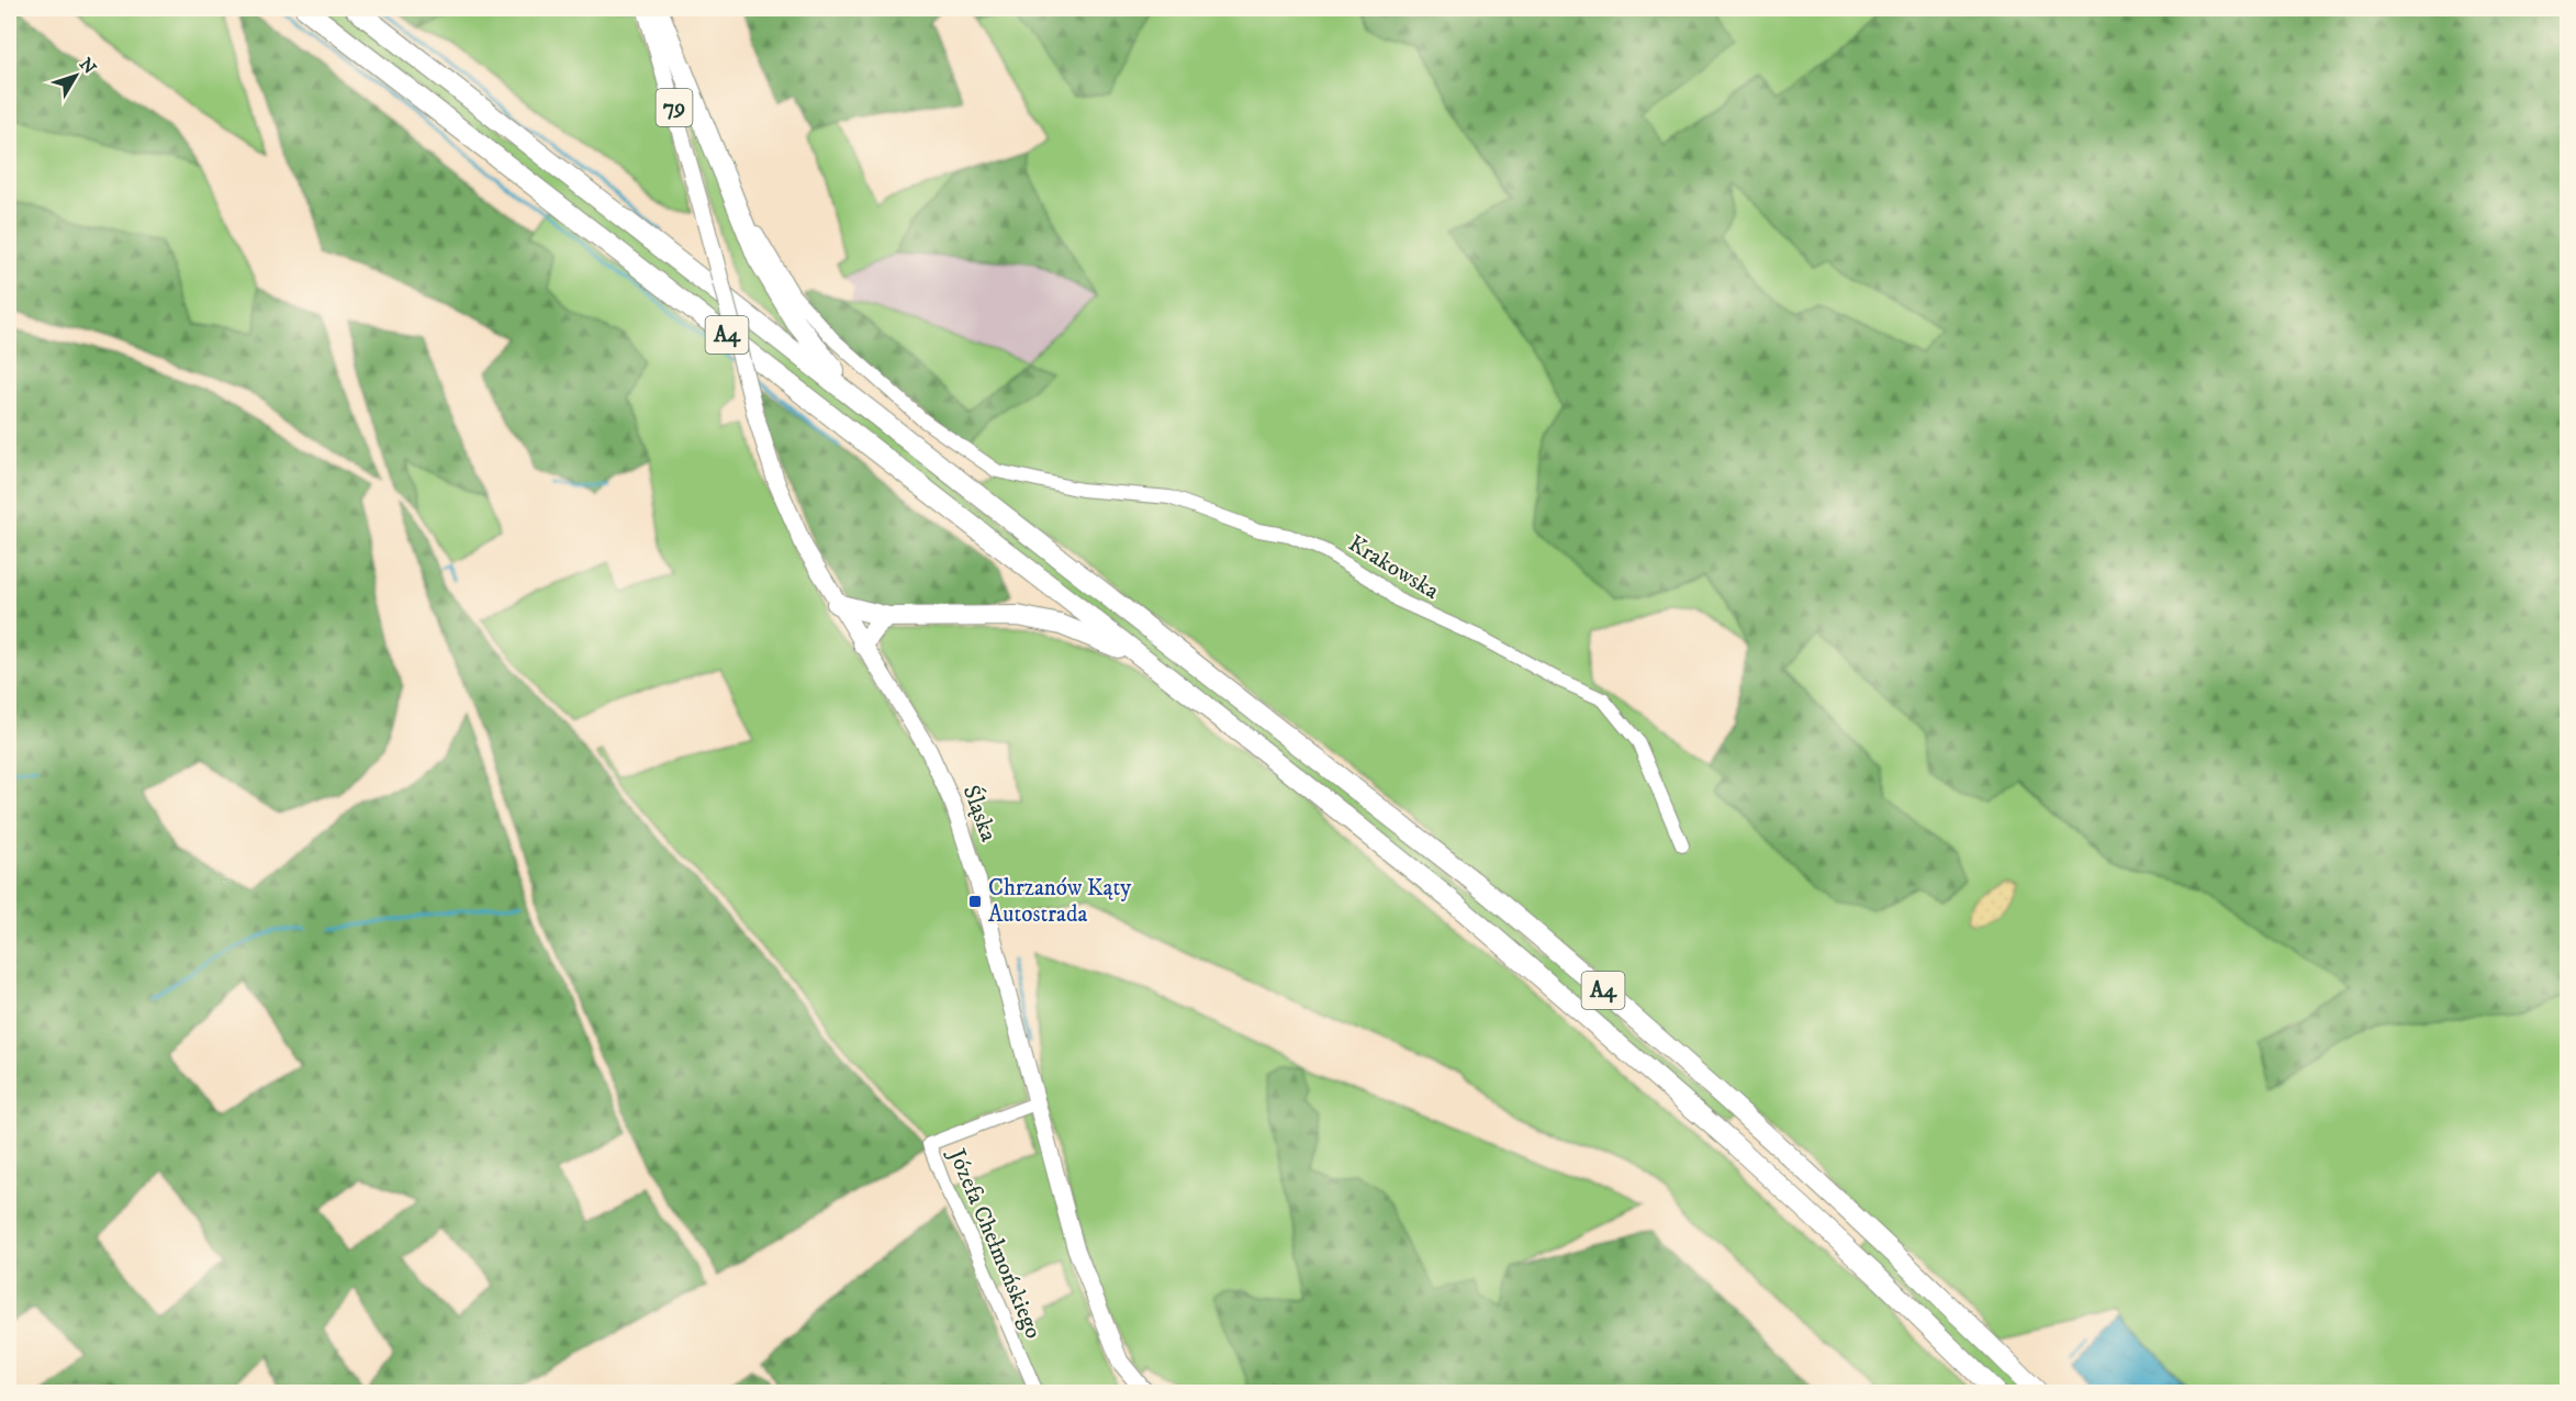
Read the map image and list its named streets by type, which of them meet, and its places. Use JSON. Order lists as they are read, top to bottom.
{
  "streets": {
    "highway": ["A4"],
    "main road": ["79", "Śląska"],
    "street": ["Krakowska", "Józefa Chełmońskiego"]
  },
  "crossings": [
    ["Śląska", "Józefa Chełmońskiego"]
  ],
  "places": {
    "transit": ["Chrzanów Kąty Autostrada"]
  },
  "north": "top right"
}
